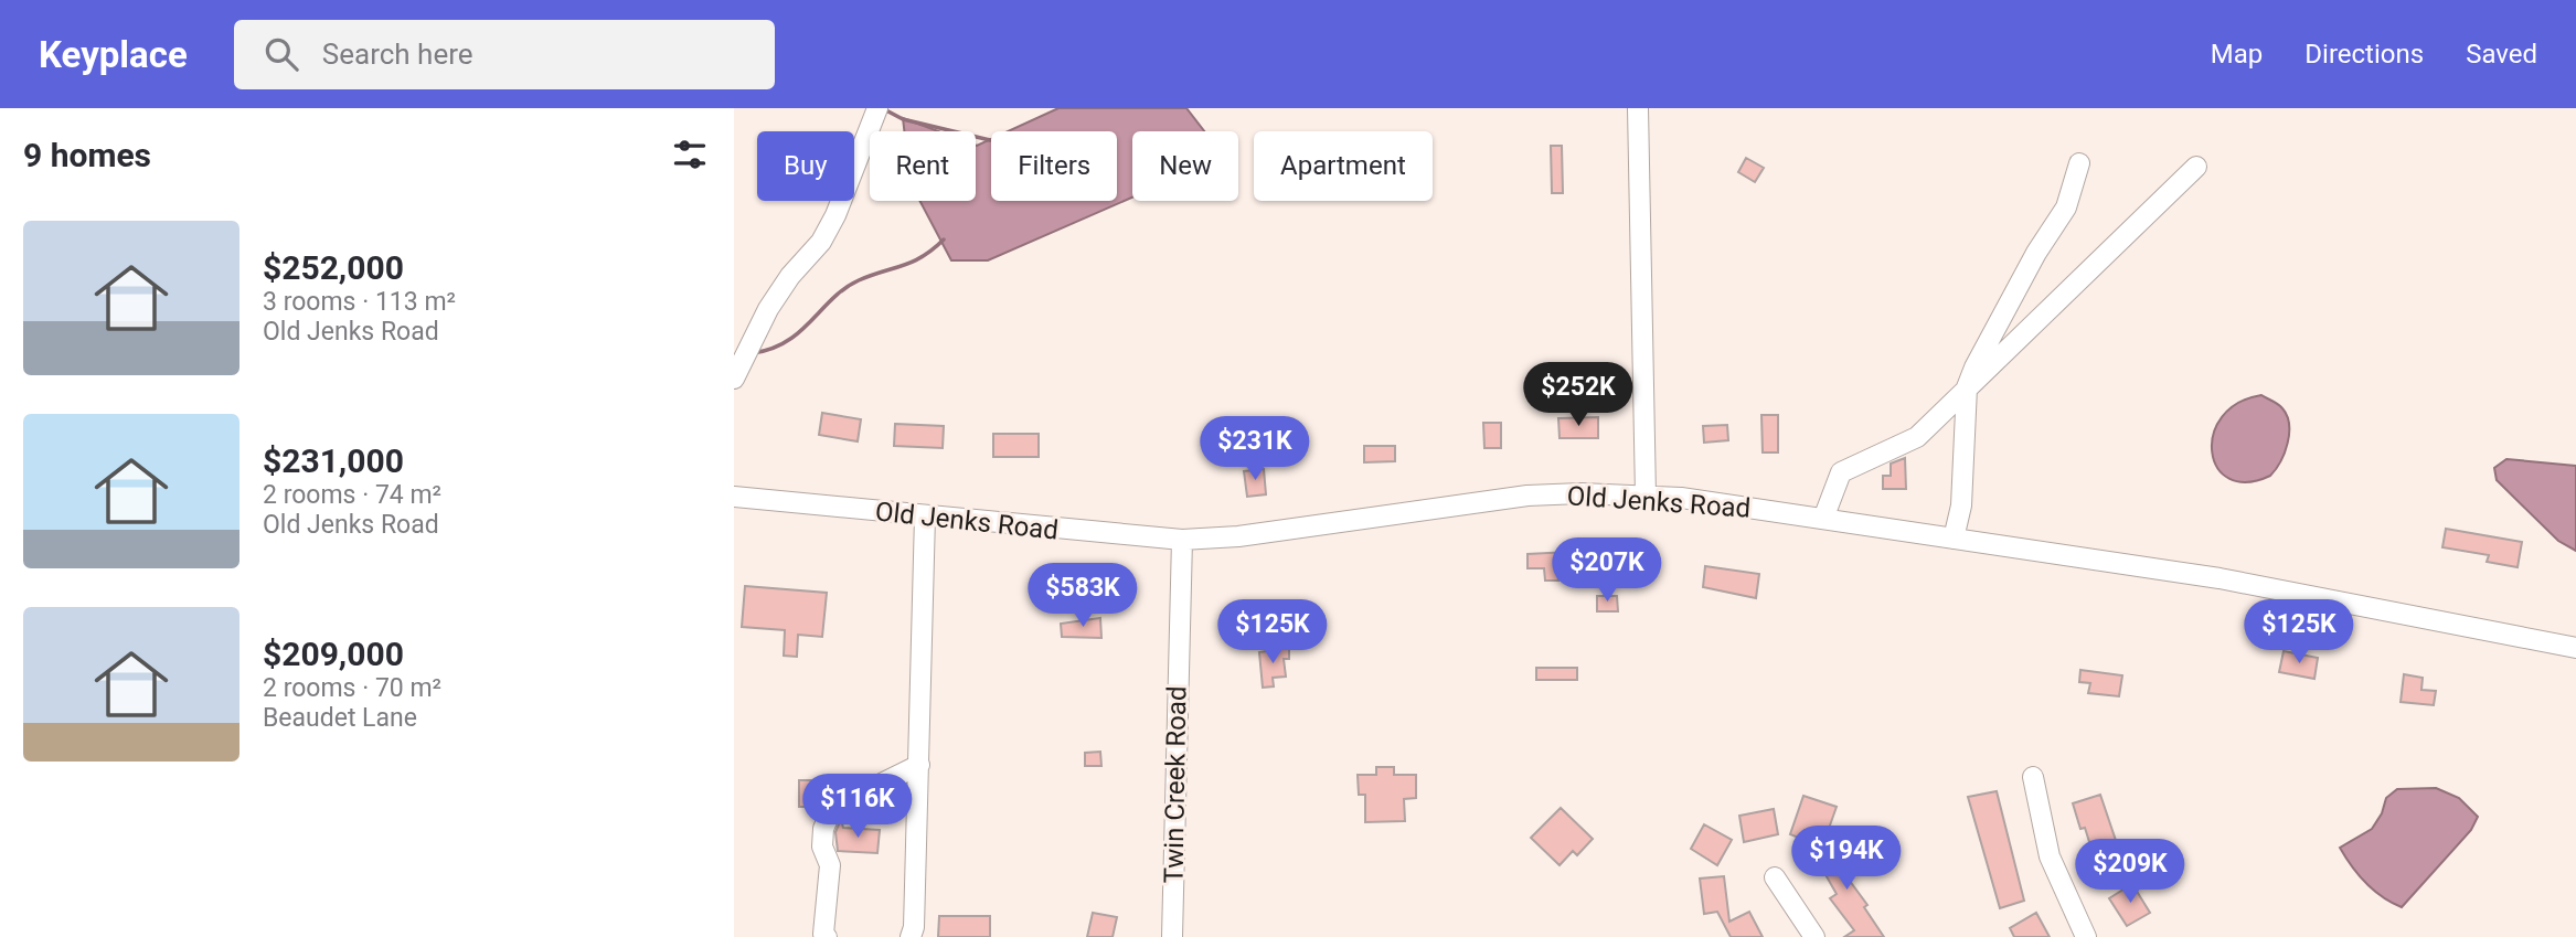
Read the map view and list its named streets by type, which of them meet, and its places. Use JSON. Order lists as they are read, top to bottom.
{
  "streets": {
    "street": ["Old Jenks Road", "Twin Creek Road"]
  },
  "crossings": [
    ["Old Jenks Road", "Twin Creek Road"]
  ],
  "page": {
    "header": "Keyplace",
    "search": "Search here",
    "nav": ["Map", "Directions", "Saved"],
    "heading": "9 homes",
    "chip": [
      "Buy",
      "Rent",
      "Filters",
      "New",
      "Apartment"
    ],
    "list": [
      {
        "name": "$252,000",
        "note": "3 rooms · 113 m² · Old Jenks Road"
      },
      {
        "name": "$231,000",
        "note": "2 rooms · 74 m² · Old Jenks Road"
      },
      {
        "name": "$209,000",
        "note": "2 rooms · 70 m² · Beaudet Lane"
      }
    ],
    "price": [
      "$252K",
      "$231K",
      "$207K",
      "$583K",
      "$125K",
      "$125K",
      "$116K",
      "$194K",
      "$209K"
    ]
  }
}
